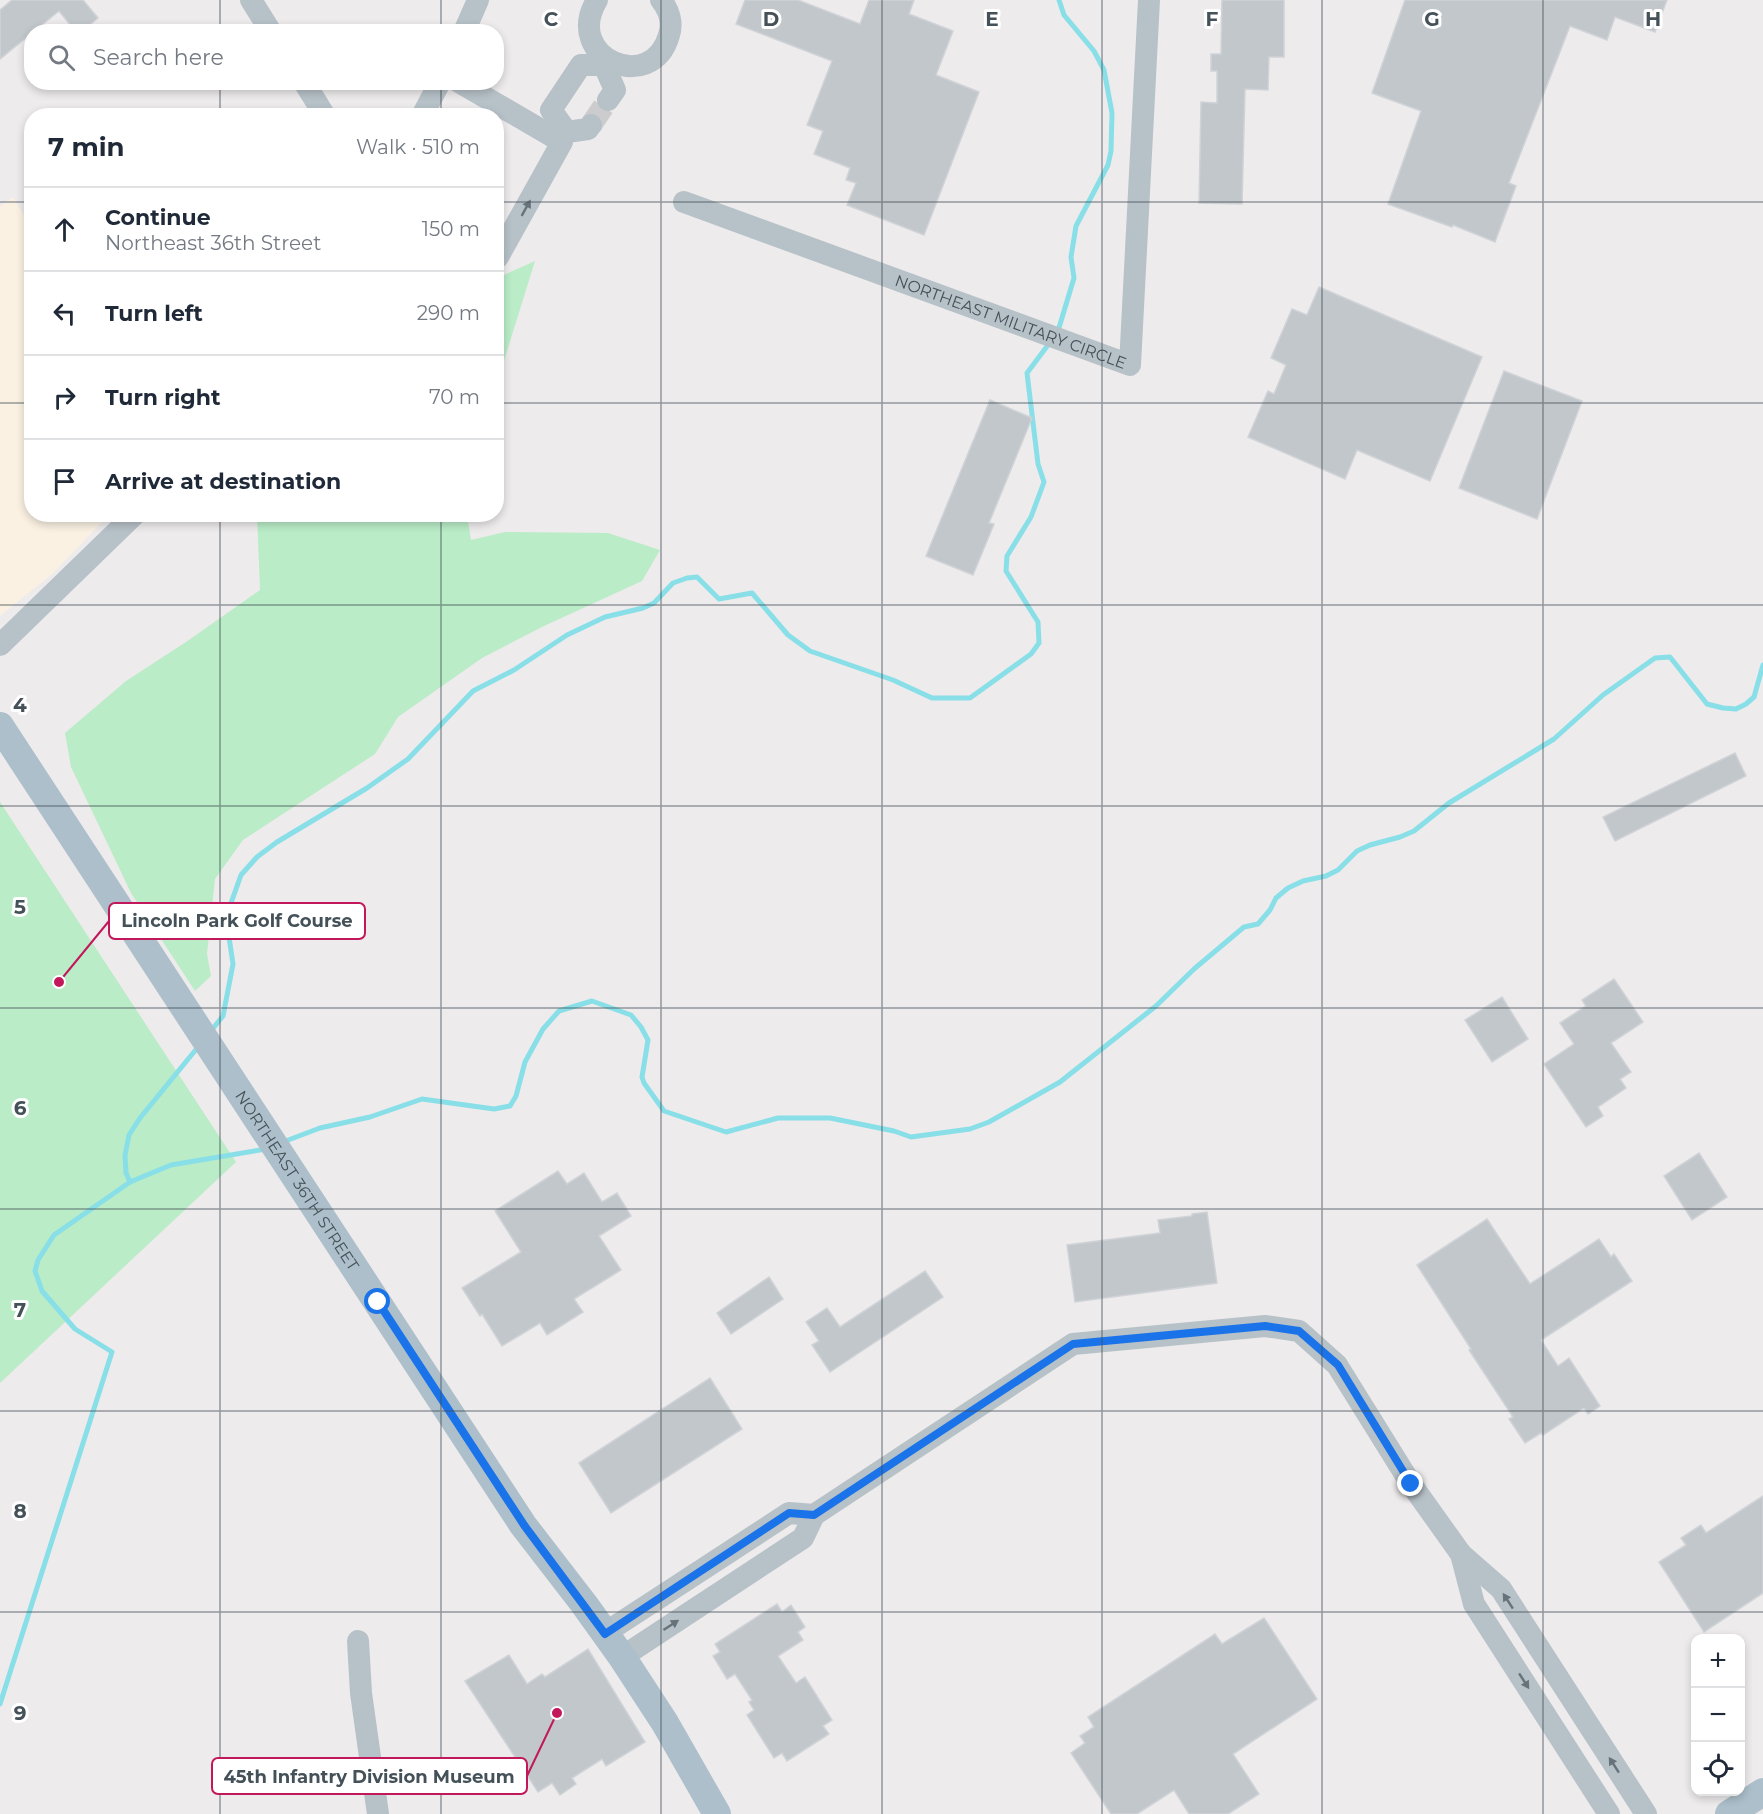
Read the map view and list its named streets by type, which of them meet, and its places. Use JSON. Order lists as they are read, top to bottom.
{
  "streets": {
    "main road": ["NORTHEAST 36TH STREET"],
    "street": ["NORTHEAST MILITARY CIRCLE"]
  },
  "places": ["Lincoln Park Golf Course", "45th Infantry Division Museum"],
  "page": {
    "search": "Search here",
    "heading": ["7 min", "Walk · 510 m"],
    "list": [
      ["Continue", "Northeast 36th Street", "150 m"],
      ["Turn left", "290 m"],
      ["Turn right", "70 m"],
      "Arrive at destination"
    ],
    "map_buttons": ["+", "−"]
  },
  "grid": {
    "columns": [
      "C",
      "D",
      "E",
      "F",
      "G",
      "H"
    ],
    "rows": [
      "4",
      "5",
      "6",
      "7",
      "8",
      "9"
    ]
  }
}
